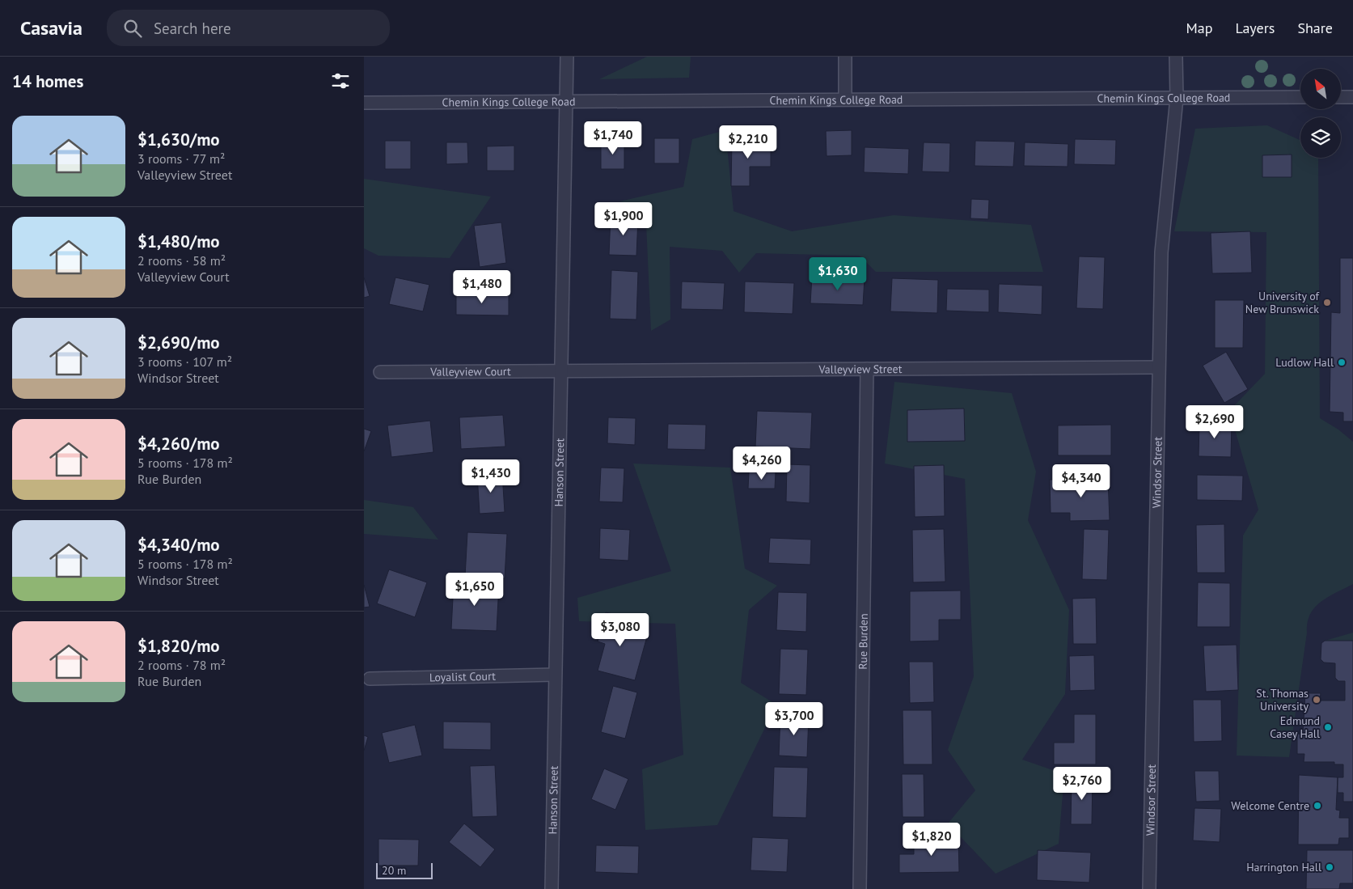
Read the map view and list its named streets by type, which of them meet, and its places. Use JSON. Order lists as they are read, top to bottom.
{
  "streets": {
    "street": [
      "Chemin Kings College Road",
      "Valleyview Street",
      "Valleyview Court",
      "Windsor Street",
      "Hanson Street",
      "Rue Burden",
      "Loyalist Court"
    ]
  },
  "crossings": [
    ["Chemin Kings College Road", "Windsor Street"],
    ["Chemin Kings College Road", "Hanson Street"],
    ["Valleyview Street", "Valleyview Court"],
    ["Valleyview Street", "Windsor Street"],
    ["Valleyview Street", "Hanson Street"],
    ["Valleyview Street", "Rue Burden"],
    ["Valleyview Court", "Hanson Street"],
    ["Hanson Street", "Loyalist Court"]
  ],
  "places": [
    "University of New Brunswick",
    "Ludlow Hall",
    "St. Thomas University",
    "Edmund Casey Hall",
    "Welcome Centre",
    "Harrington Hall"
  ],
  "scale_bar": "20 m",
  "north": "top left",
  "page": {
    "header": "Casavia",
    "search": "Search here",
    "nav": ["Map", "Layers", "Share"],
    "heading": "14 homes",
    "list": [
      {
        "name": "$1,630/mo",
        "note": "3 rooms · 77 m² · Valleyview Street"
      },
      {
        "name": "$1,480/mo",
        "note": "2 rooms · 58 m² · Valleyview Court"
      },
      {
        "name": "$2,690/mo",
        "note": "3 rooms · 107 m² · Windsor Street"
      },
      {
        "name": "$4,260/mo",
        "note": "5 rooms · 178 m² · Rue Burden"
      },
      {
        "name": "$4,340/mo",
        "note": "5 rooms · 178 m² · Windsor Street"
      },
      {
        "name": "$1,820/mo",
        "note": "2 rooms · 78 m² · Rue Burden"
      }
    ],
    "price": [
      "$1,740",
      "$2,210",
      "$1,900",
      "$1,630",
      "$1,480",
      "$2,690",
      "$4,260",
      "$1,430",
      "$4,340",
      "$1,650",
      "$3,080",
      "$3,700",
      "$2,760",
      "$1,820"
    ],
    "scale": "20 m"
  }
}
